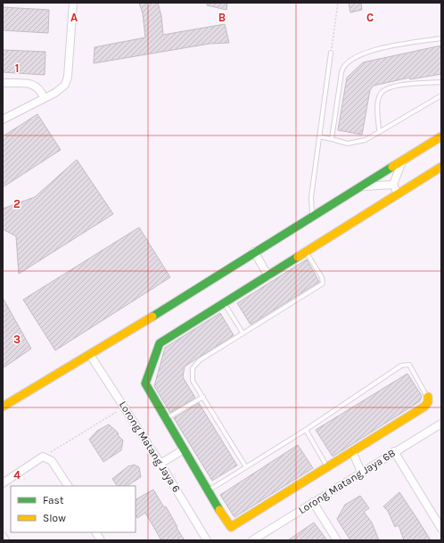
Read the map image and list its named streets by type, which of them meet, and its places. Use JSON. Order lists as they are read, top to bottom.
{
  "streets": {
    "street": ["Lorong Matang Jaya 6", "Lorong Matang Jaya 6B"]
  },
  "legend": ["Fast", "Slow"],
  "grid": {
    "columns": ["A", "B", "C"],
    "rows": [
      "1",
      "2",
      "3",
      "4"
    ]
  }
}
